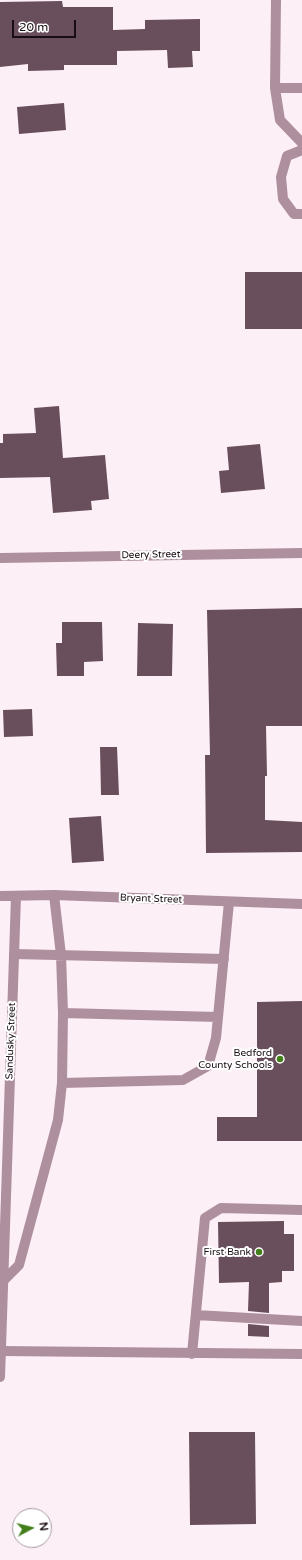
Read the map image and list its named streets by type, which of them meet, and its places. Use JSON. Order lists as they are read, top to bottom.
{
  "streets": {
    "street": ["Deery Street", "Bryant Street", "Sandusky Street"]
  },
  "crossings": [
    ["Bryant Street", "Sandusky Street"]
  ],
  "places": ["Bedford County Schools", "First Bank"],
  "scale_bar": "20 m",
  "north": "right"
}
